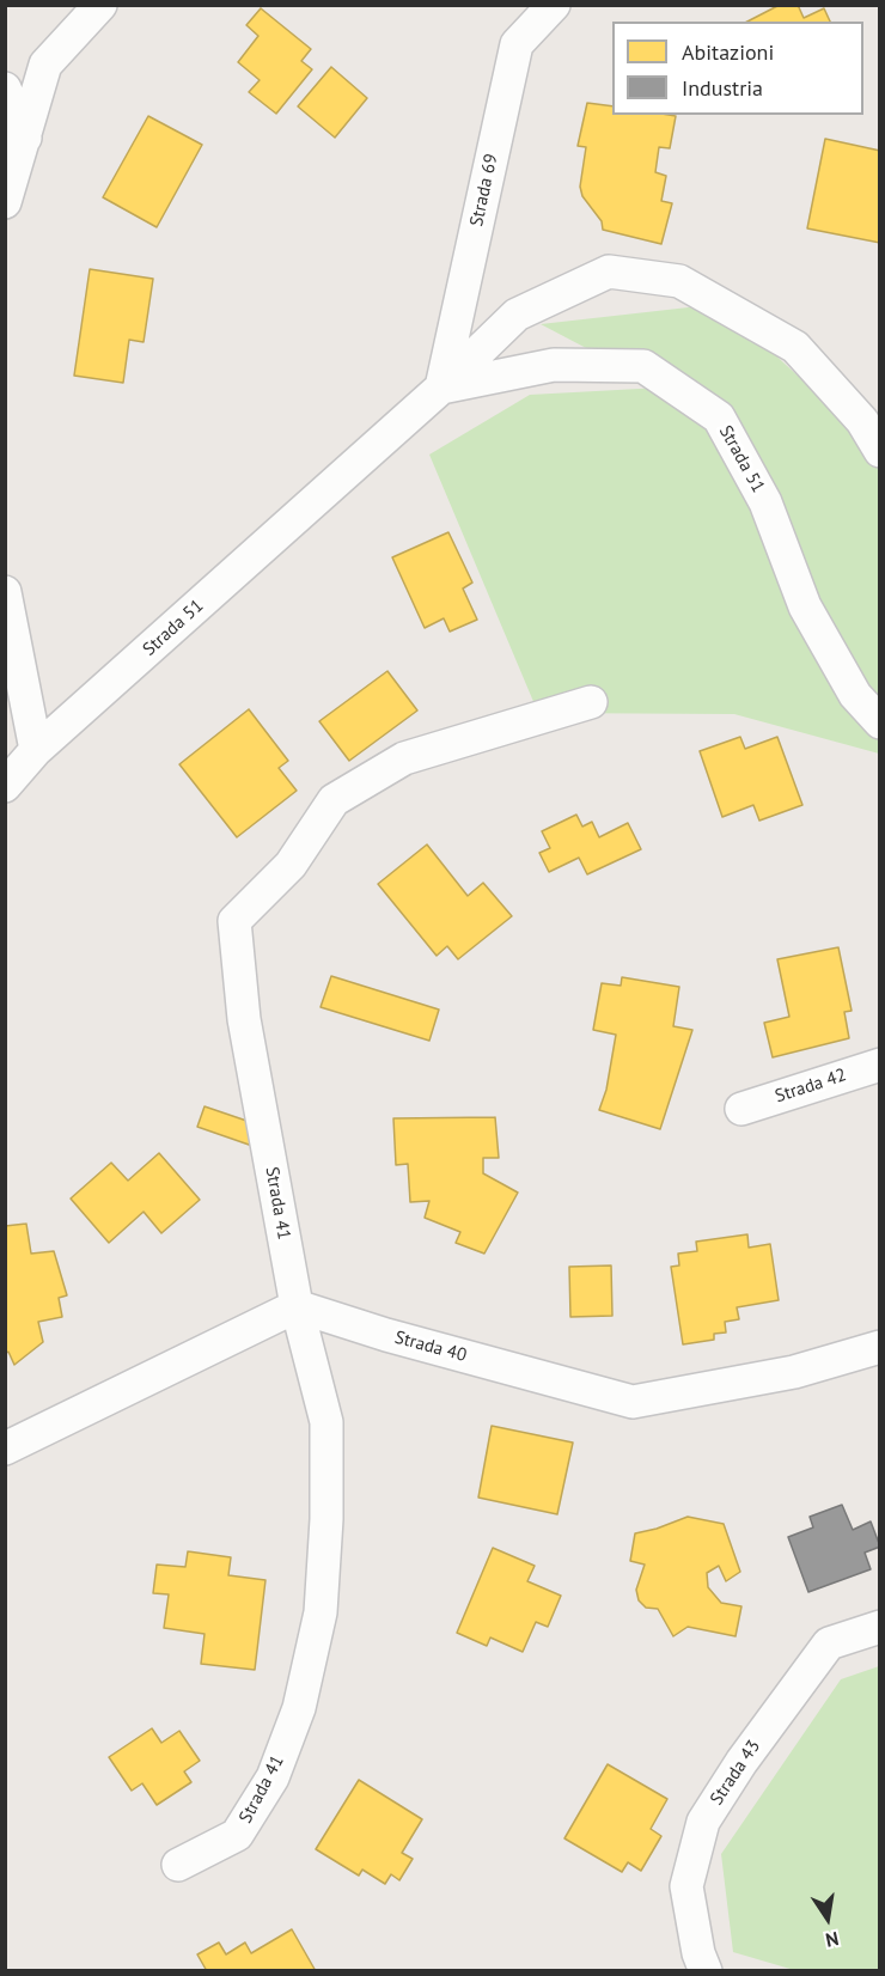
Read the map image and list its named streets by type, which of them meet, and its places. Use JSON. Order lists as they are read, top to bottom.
{
  "streets": {
    "street": [
      "Strada 69",
      "Strada 51",
      "Strada 42",
      "Strada 41",
      "Strada 40",
      "Strada 43"
    ]
  },
  "crossings": [
    ["Strada 69", "Strada 51"],
    ["Strada 41", "Strada 40"]
  ],
  "legend": ["Abitazioni", "Industria"],
  "north": "bottom"
}
